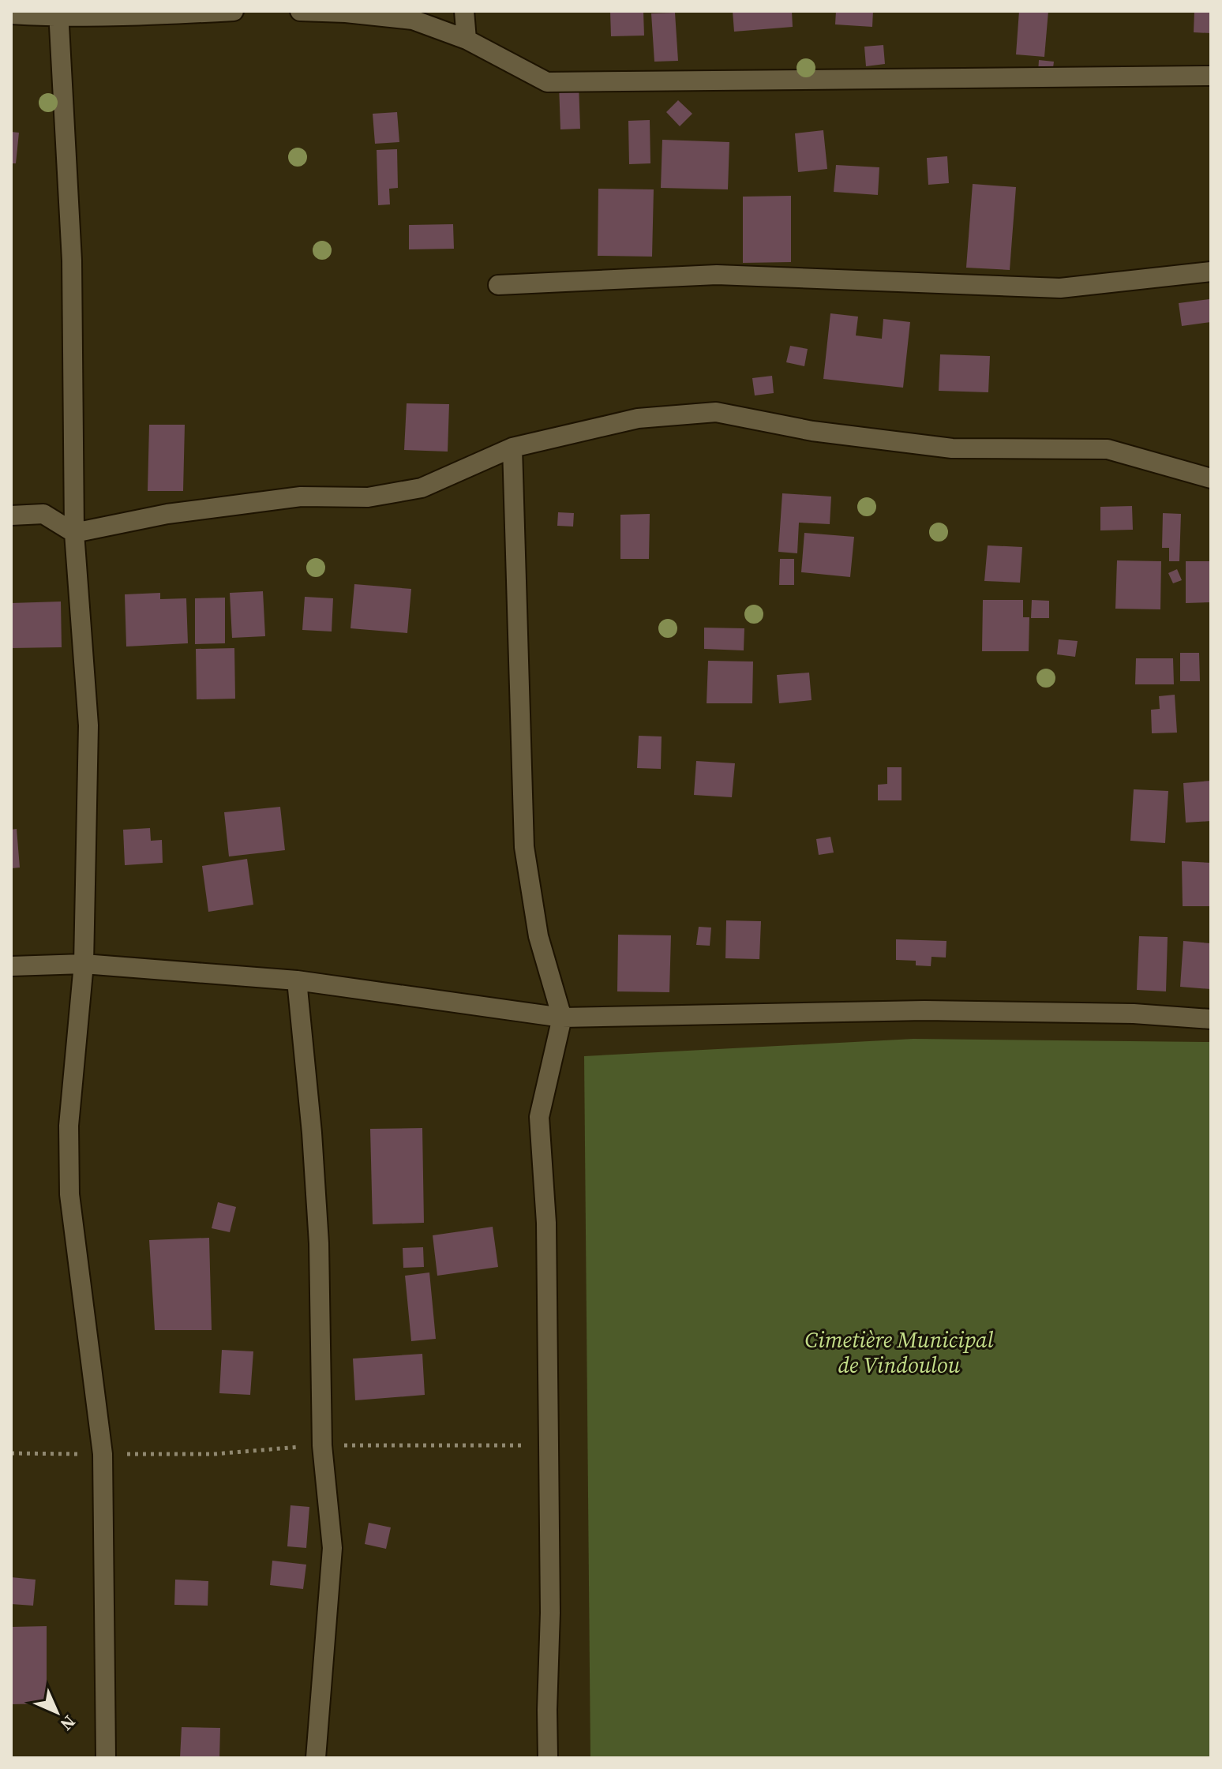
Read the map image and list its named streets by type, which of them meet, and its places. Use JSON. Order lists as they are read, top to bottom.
{
  "parks": ["Cimetière Municipal de Vindoulou"],
  "north": "bottom right"
}
